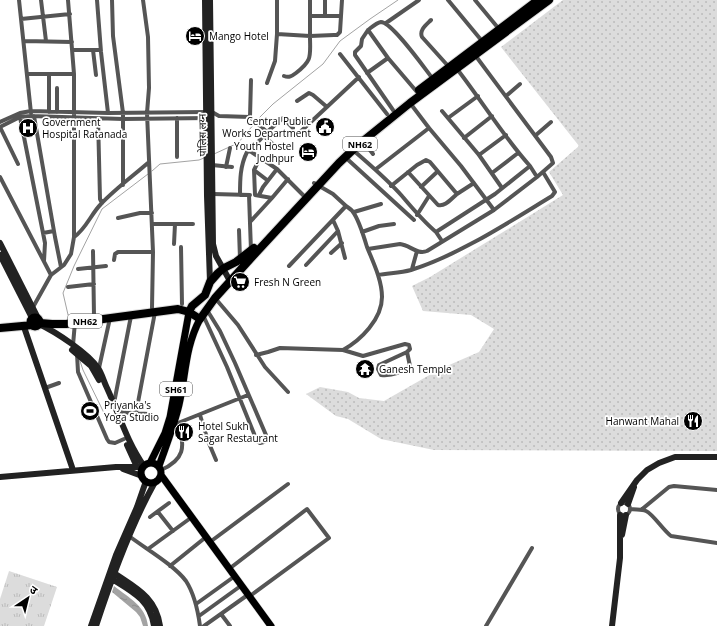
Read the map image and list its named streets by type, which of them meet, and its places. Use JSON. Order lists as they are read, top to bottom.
{
  "streets": {
    "highway": ["NH62"],
    "main road": ["SH61"],
    "street": ["पोलिस लय्न"]
  },
  "crossings": [
    ["पोलिस लय्न", "NH62"],
    ["NH62", "SH61"]
  ],
  "places": {
    "hotel": ["Mango Hotel", "Youth Hostel Jodhpur"],
    "public building": ["Central Public Works Department"],
    "hospital": ["Government Hospital Ratanada"],
    "supermarket": ["Fresh N Green"],
    "temple": ["Ganesh Temple"],
    "sports": ["Priyanka's Yoga Studio"],
    "restaurant": ["Hanwant Mahal", "Hotel Sukh Sagar Restaurant"]
  },
  "north": "top right"
}
